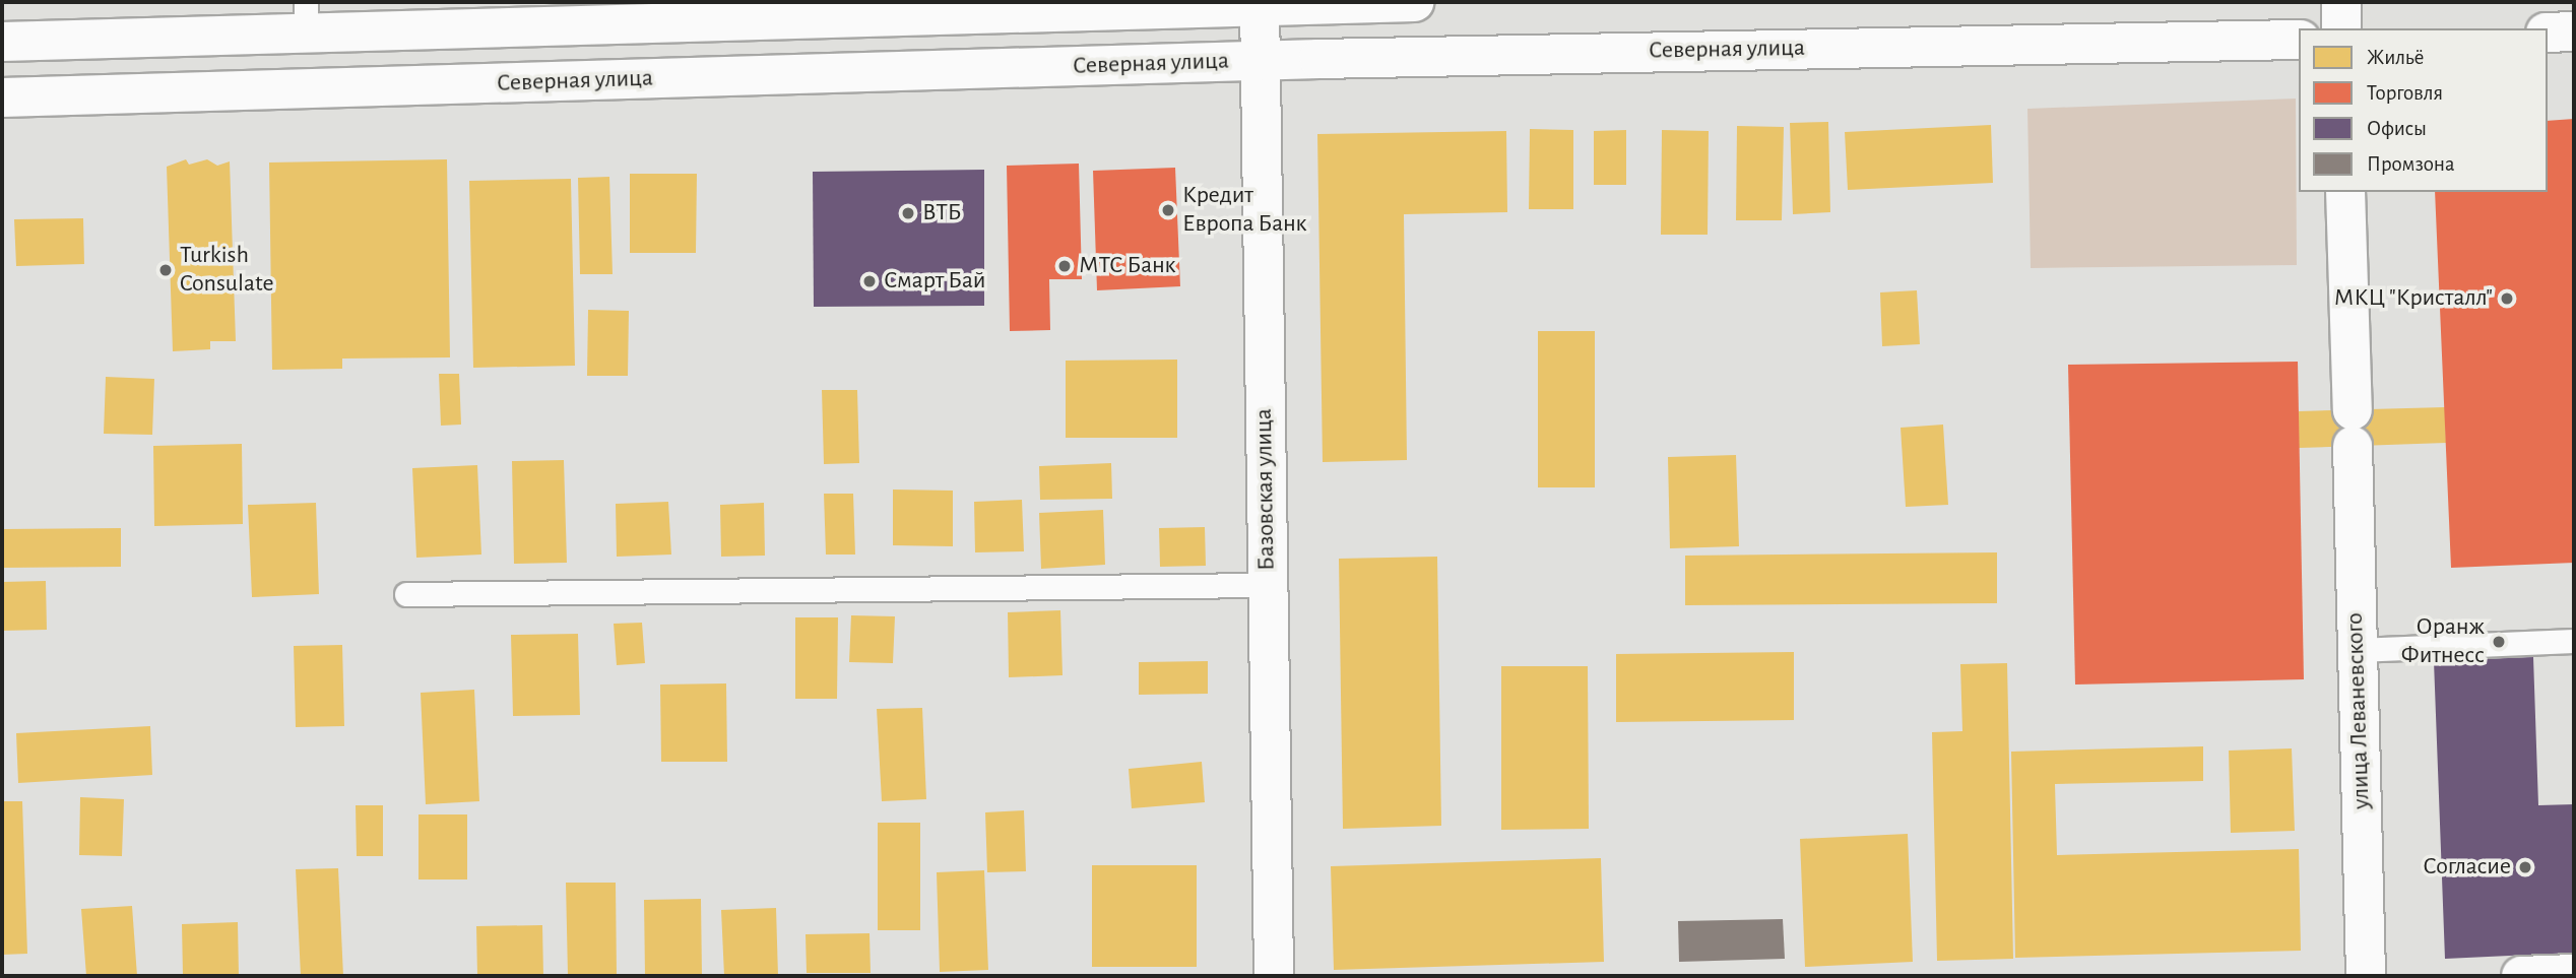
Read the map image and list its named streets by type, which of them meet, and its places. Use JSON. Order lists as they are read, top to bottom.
{
  "streets": {
    "main road": ["Северная улица", "Базовская улица", "улица Леваневского"]
  },
  "crossings": [
    ["Северная улица", "Базовская улица"]
  ],
  "places": [
    "Кредит Европа Банк",
    "ВТБ",
    "МТС Банк",
    "Turkish Consulate",
    "Смарт Бай",
    "МКЦ \"Кристалл\"",
    "Оранж Фитнесс",
    "Согласие"
  ],
  "legend": [
    "Жильё",
    "Торговля",
    "Офисы",
    "Промзона"
  ]
}
